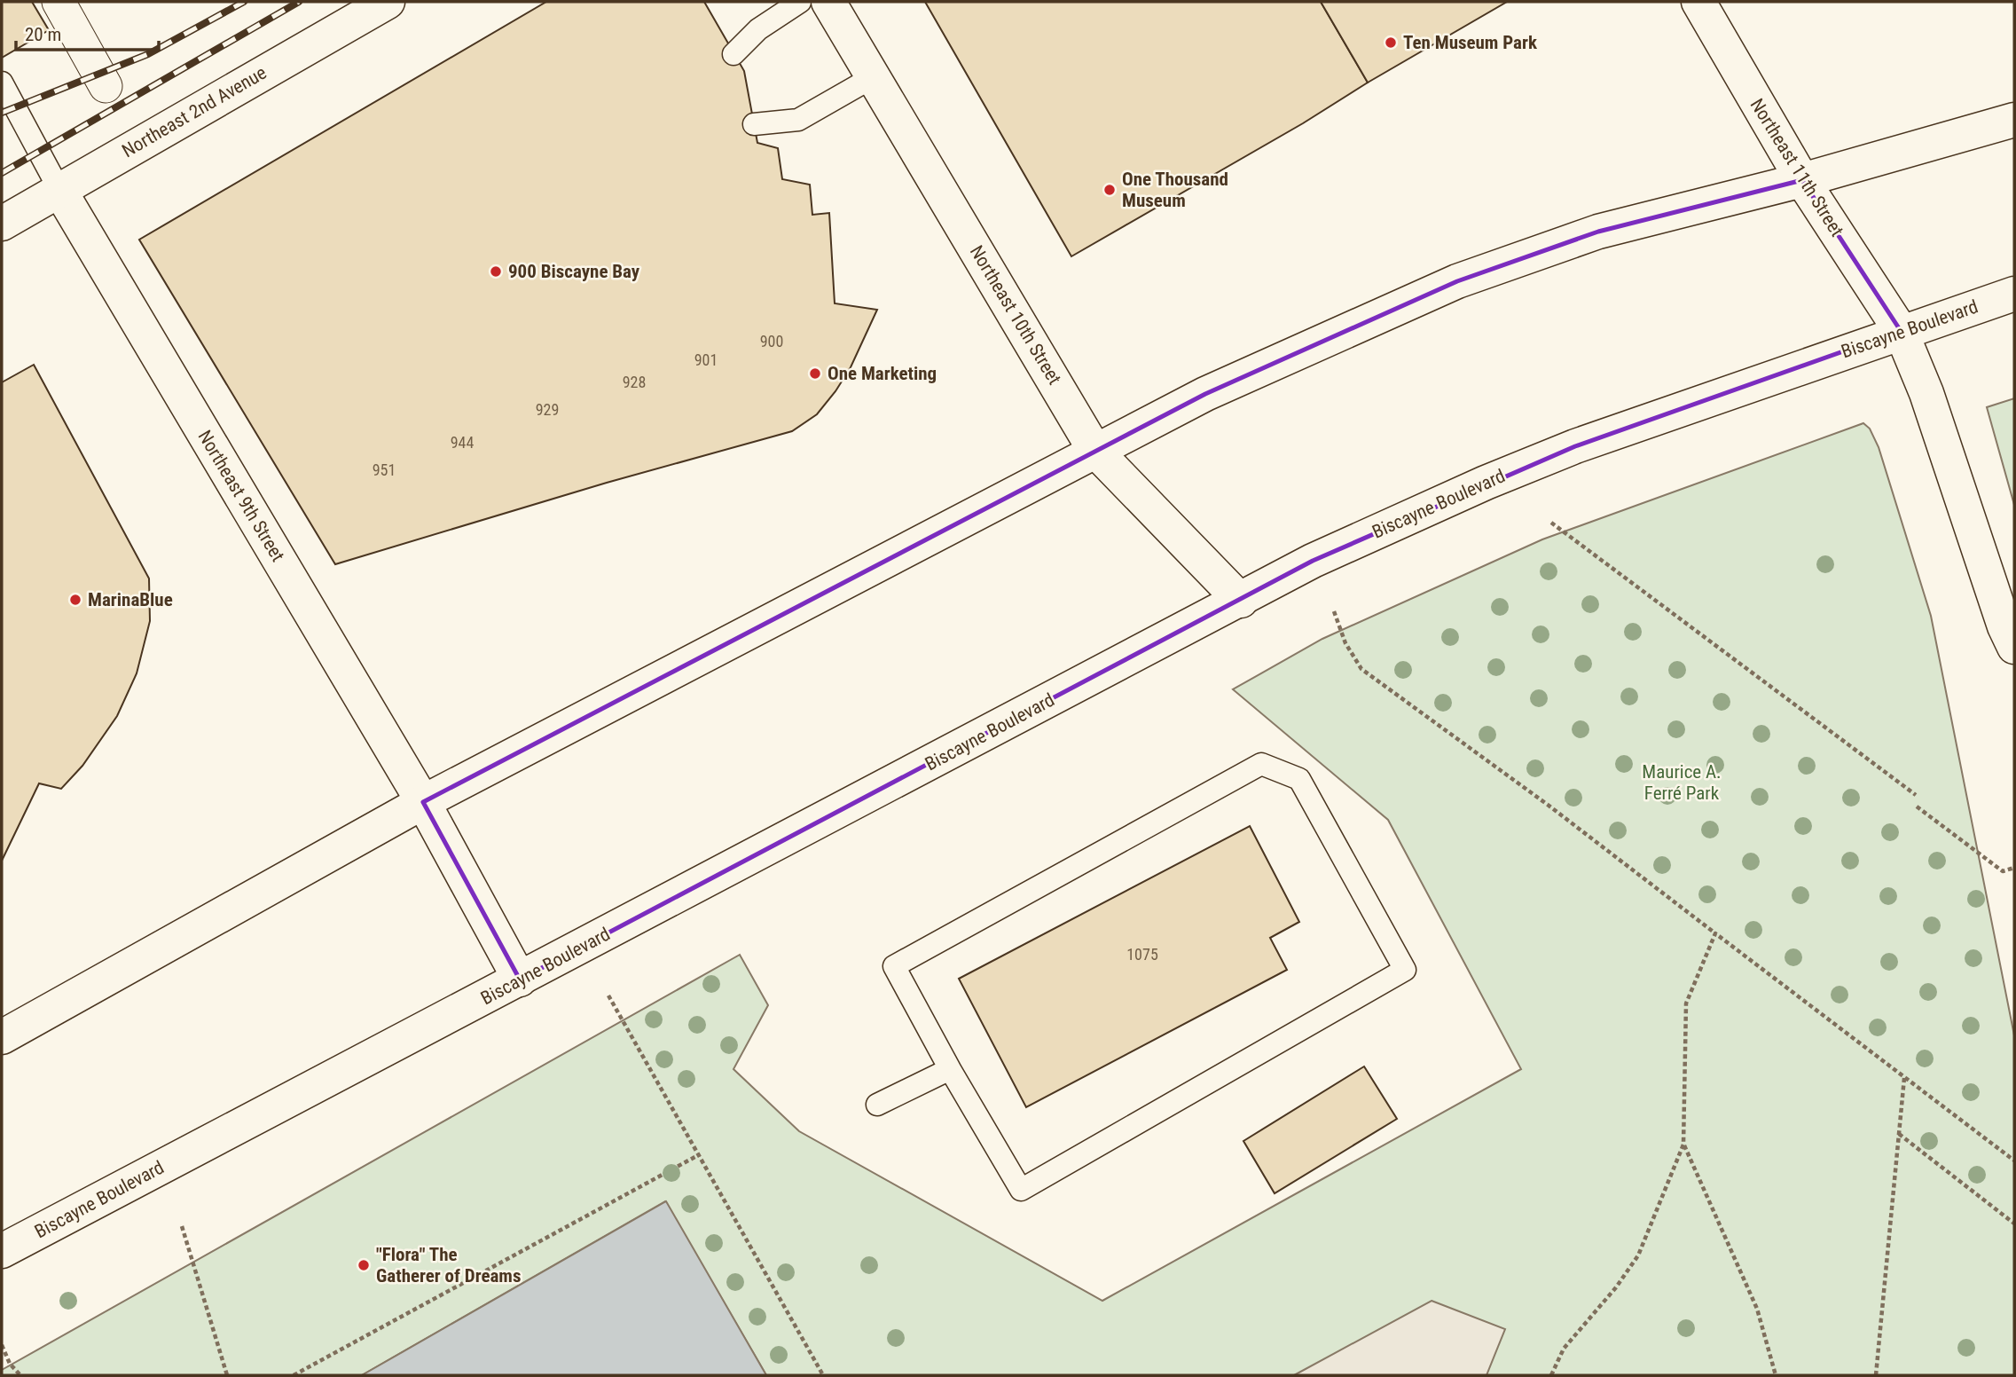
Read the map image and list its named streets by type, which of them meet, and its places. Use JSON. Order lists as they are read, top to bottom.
{
  "streets": {
    "main road": [
      "Northeast 2nd Avenue",
      "Northeast 11th Street",
      "Northeast 10th Street",
      "Biscayne Boulevard",
      "Northeast 9th Street"
    ]
  },
  "crossings": [
    ["Northeast 2nd Avenue", "Northeast 9th Street"],
    ["Northeast 11th Street", "Biscayne Boulevard"],
    ["Northeast 10th Street", "Biscayne Boulevard"],
    ["Biscayne Boulevard", "Northeast 9th Street"]
  ],
  "parks": ["Maurice A. Ferré Park"],
  "places": [
    "Ten Museum Park",
    "One Thousand Museum",
    "900 Biscayne Bay",
    "One Marketing",
    "MarinaBlue",
    "\"Flora\" The Gatherer of Dreams"
  ],
  "house_numbers": [
    "900",
    "901",
    "928",
    "929",
    "944",
    "951",
    "1075"
  ],
  "scale_bar": "20 m"
}
